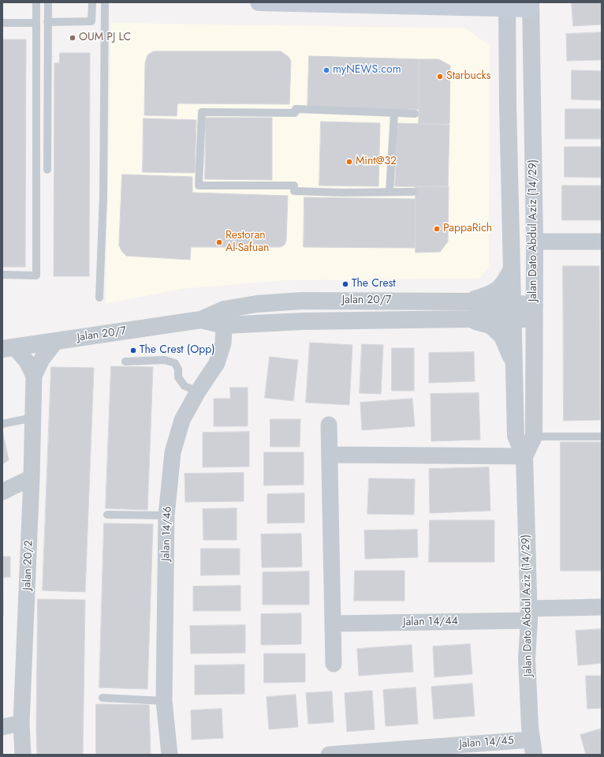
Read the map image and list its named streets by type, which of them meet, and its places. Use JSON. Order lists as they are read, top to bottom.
{
  "streets": {
    "street": [
      "Jalan Dato Abdul Aziz (14/29)",
      "Jalan 20/7",
      "Jalan 14/46",
      "Jalan 20/2",
      "Jalan 14/44",
      "Jalan 14/45"
    ]
  },
  "crossings": [
    ["Jalan Dato Abdul Aziz (14/29)", "Jalan 20/7"],
    ["Jalan Dato Abdul Aziz (14/29)", "Jalan 14/44"],
    ["Jalan Dato Abdul Aziz (14/29)", "Jalan 14/45"],
    ["Jalan 20/7", "Jalan 14/46"],
    ["Jalan 20/7", "Jalan 20/2"]
  ],
  "places": [
    "OUM PJ LC",
    "myNEWS.com",
    "Starbucks",
    "Mint@32",
    "PappaRich",
    "Restoran Al-Safuan",
    "The Crest",
    "The Crest (Opp)"
  ]
}
